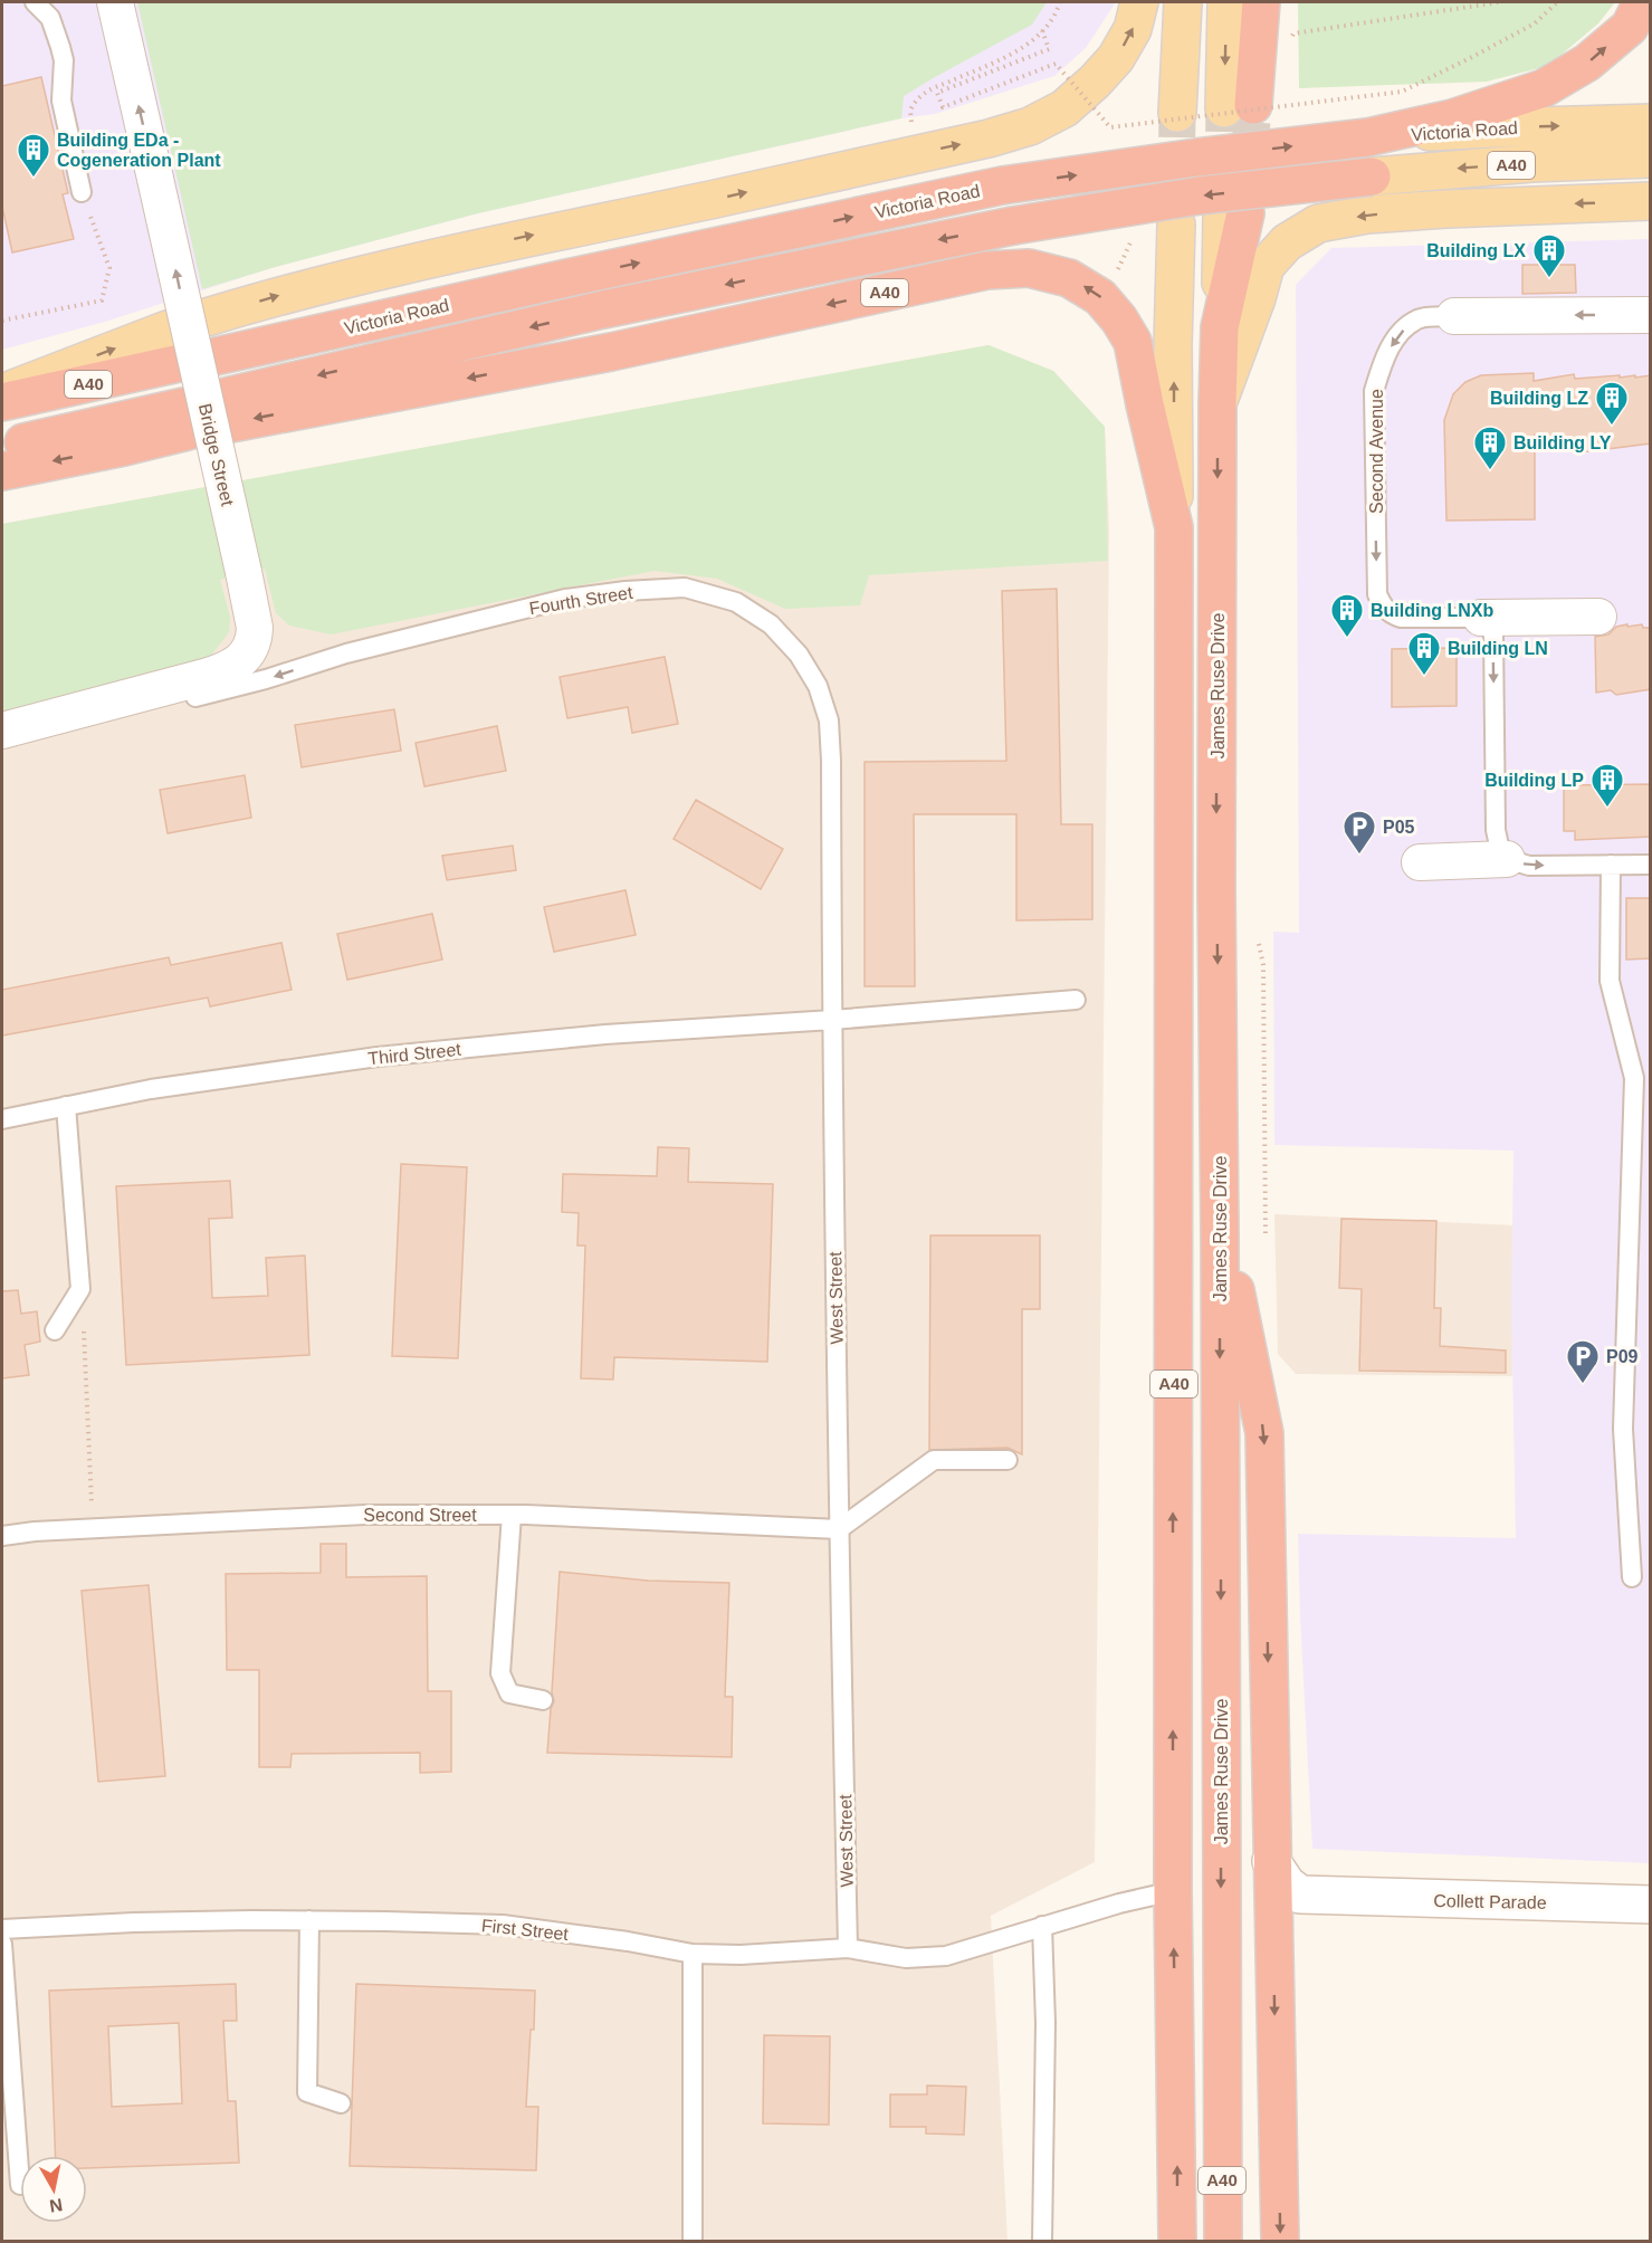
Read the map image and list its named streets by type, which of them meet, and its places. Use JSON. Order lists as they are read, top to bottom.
{
  "streets": {
    "highway": ["Victoria Road", "A40", "James Ruse Drive"],
    "street": ["Second Avenue", "Bridge Street", "Collett Parade"],
    "lane": [
      "Fourth Street",
      "Third Street",
      "West Street",
      "Second Street",
      "First Street"
    ]
  },
  "crossings": [
    ["Victoria Road", "A40"],
    ["A40", "First Street"],
    ["Fourth Street", "West Street"],
    ["Third Street", "West Street"],
    ["West Street", "Second Street"],
    ["West Street", "First Street"]
  ],
  "one_way": ["Fourth Street"],
  "places": {
    "building": [
      "Building EDa - Cogeneration Plant",
      "Building LX",
      "Building LZ",
      "Building LY",
      "Building LNXb",
      "Building LN",
      "Building LP"
    ],
    "parking": ["P05", "P09"]
  },
  "north": "bottom"
}
